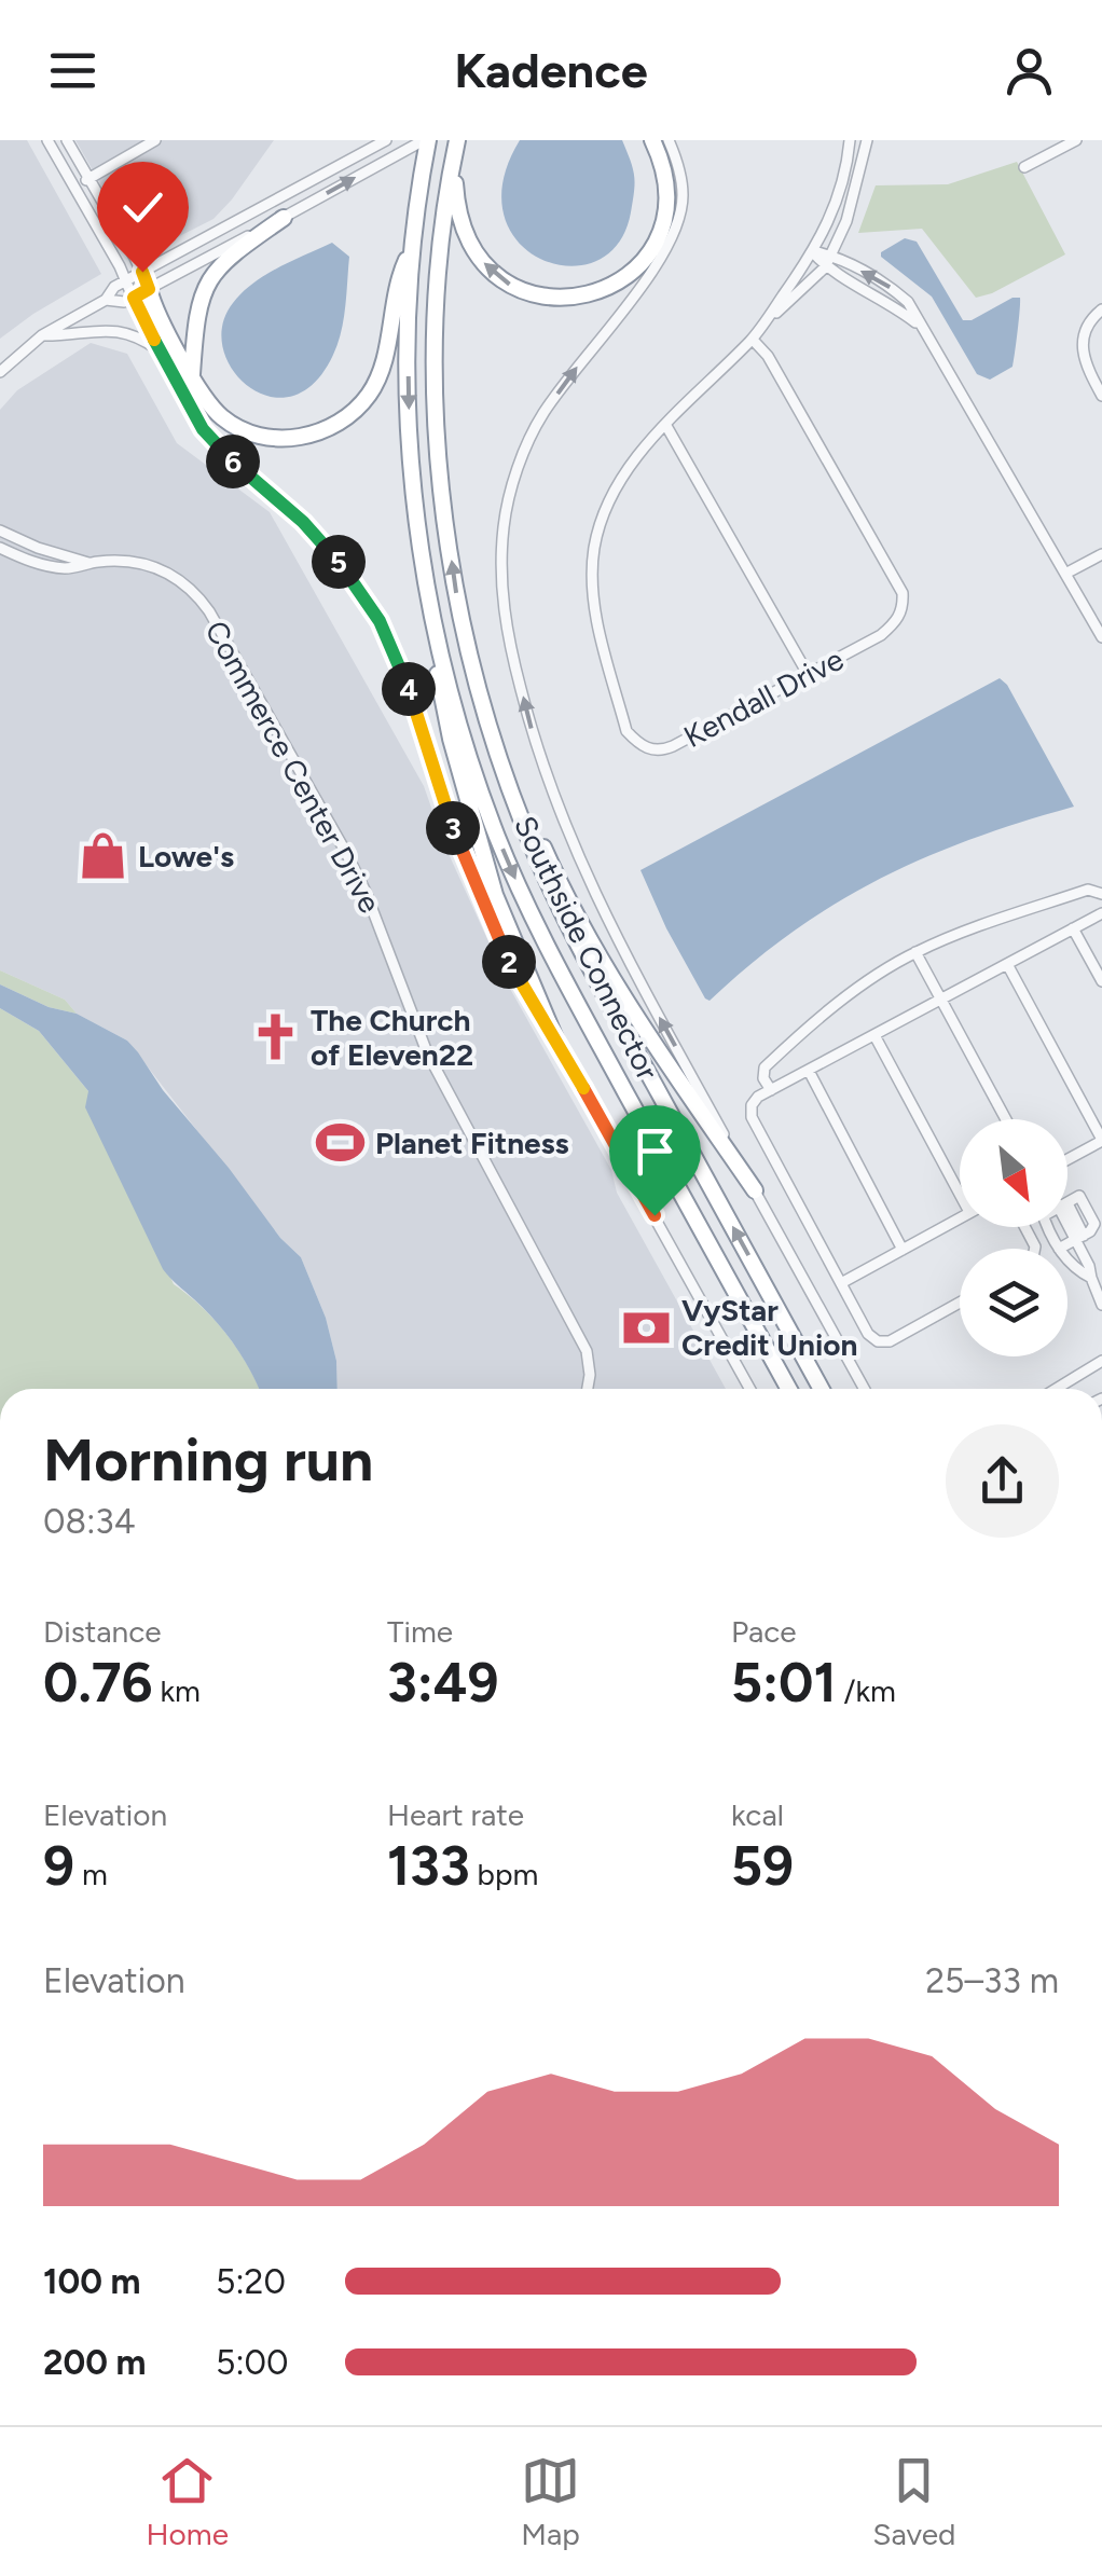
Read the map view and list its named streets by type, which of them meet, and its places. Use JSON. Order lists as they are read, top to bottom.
{
  "streets": {
    "highway": ["Southside Connector"],
    "street": ["Kendall Drive", "Commerce Center Drive"]
  },
  "places": {
    "shop": ["Lowe's"],
    "church": ["The Church of Eleven22"],
    "sports": ["Planet Fitness"],
    "bank": ["VyStar Credit Union"]
  },
  "north": "bottom right",
  "page": {
    "header": "Kadence",
    "pins": [
      "6",
      "5",
      "4",
      "3",
      "2"
    ],
    "heading": ["Morning run", "08:34"],
    "stats": [
      ["Distance", "0.76 km"],
      ["Time", "3:49"],
      ["Pace", "5:01 /km"],
      ["Elevation", "9 m"],
      ["Heart rate", "133 bpm"],
      ["kcal", "59"]
    ],
    "chart": ["Elevation", "25–33 m"],
    "list": [
      {
        "name": "100 m",
        "note": "5:20"
      },
      {
        "name": "200 m",
        "note": "5:00"
      }
    ],
    "tabs": ["Home", "Map", "Saved"]
  }
}
